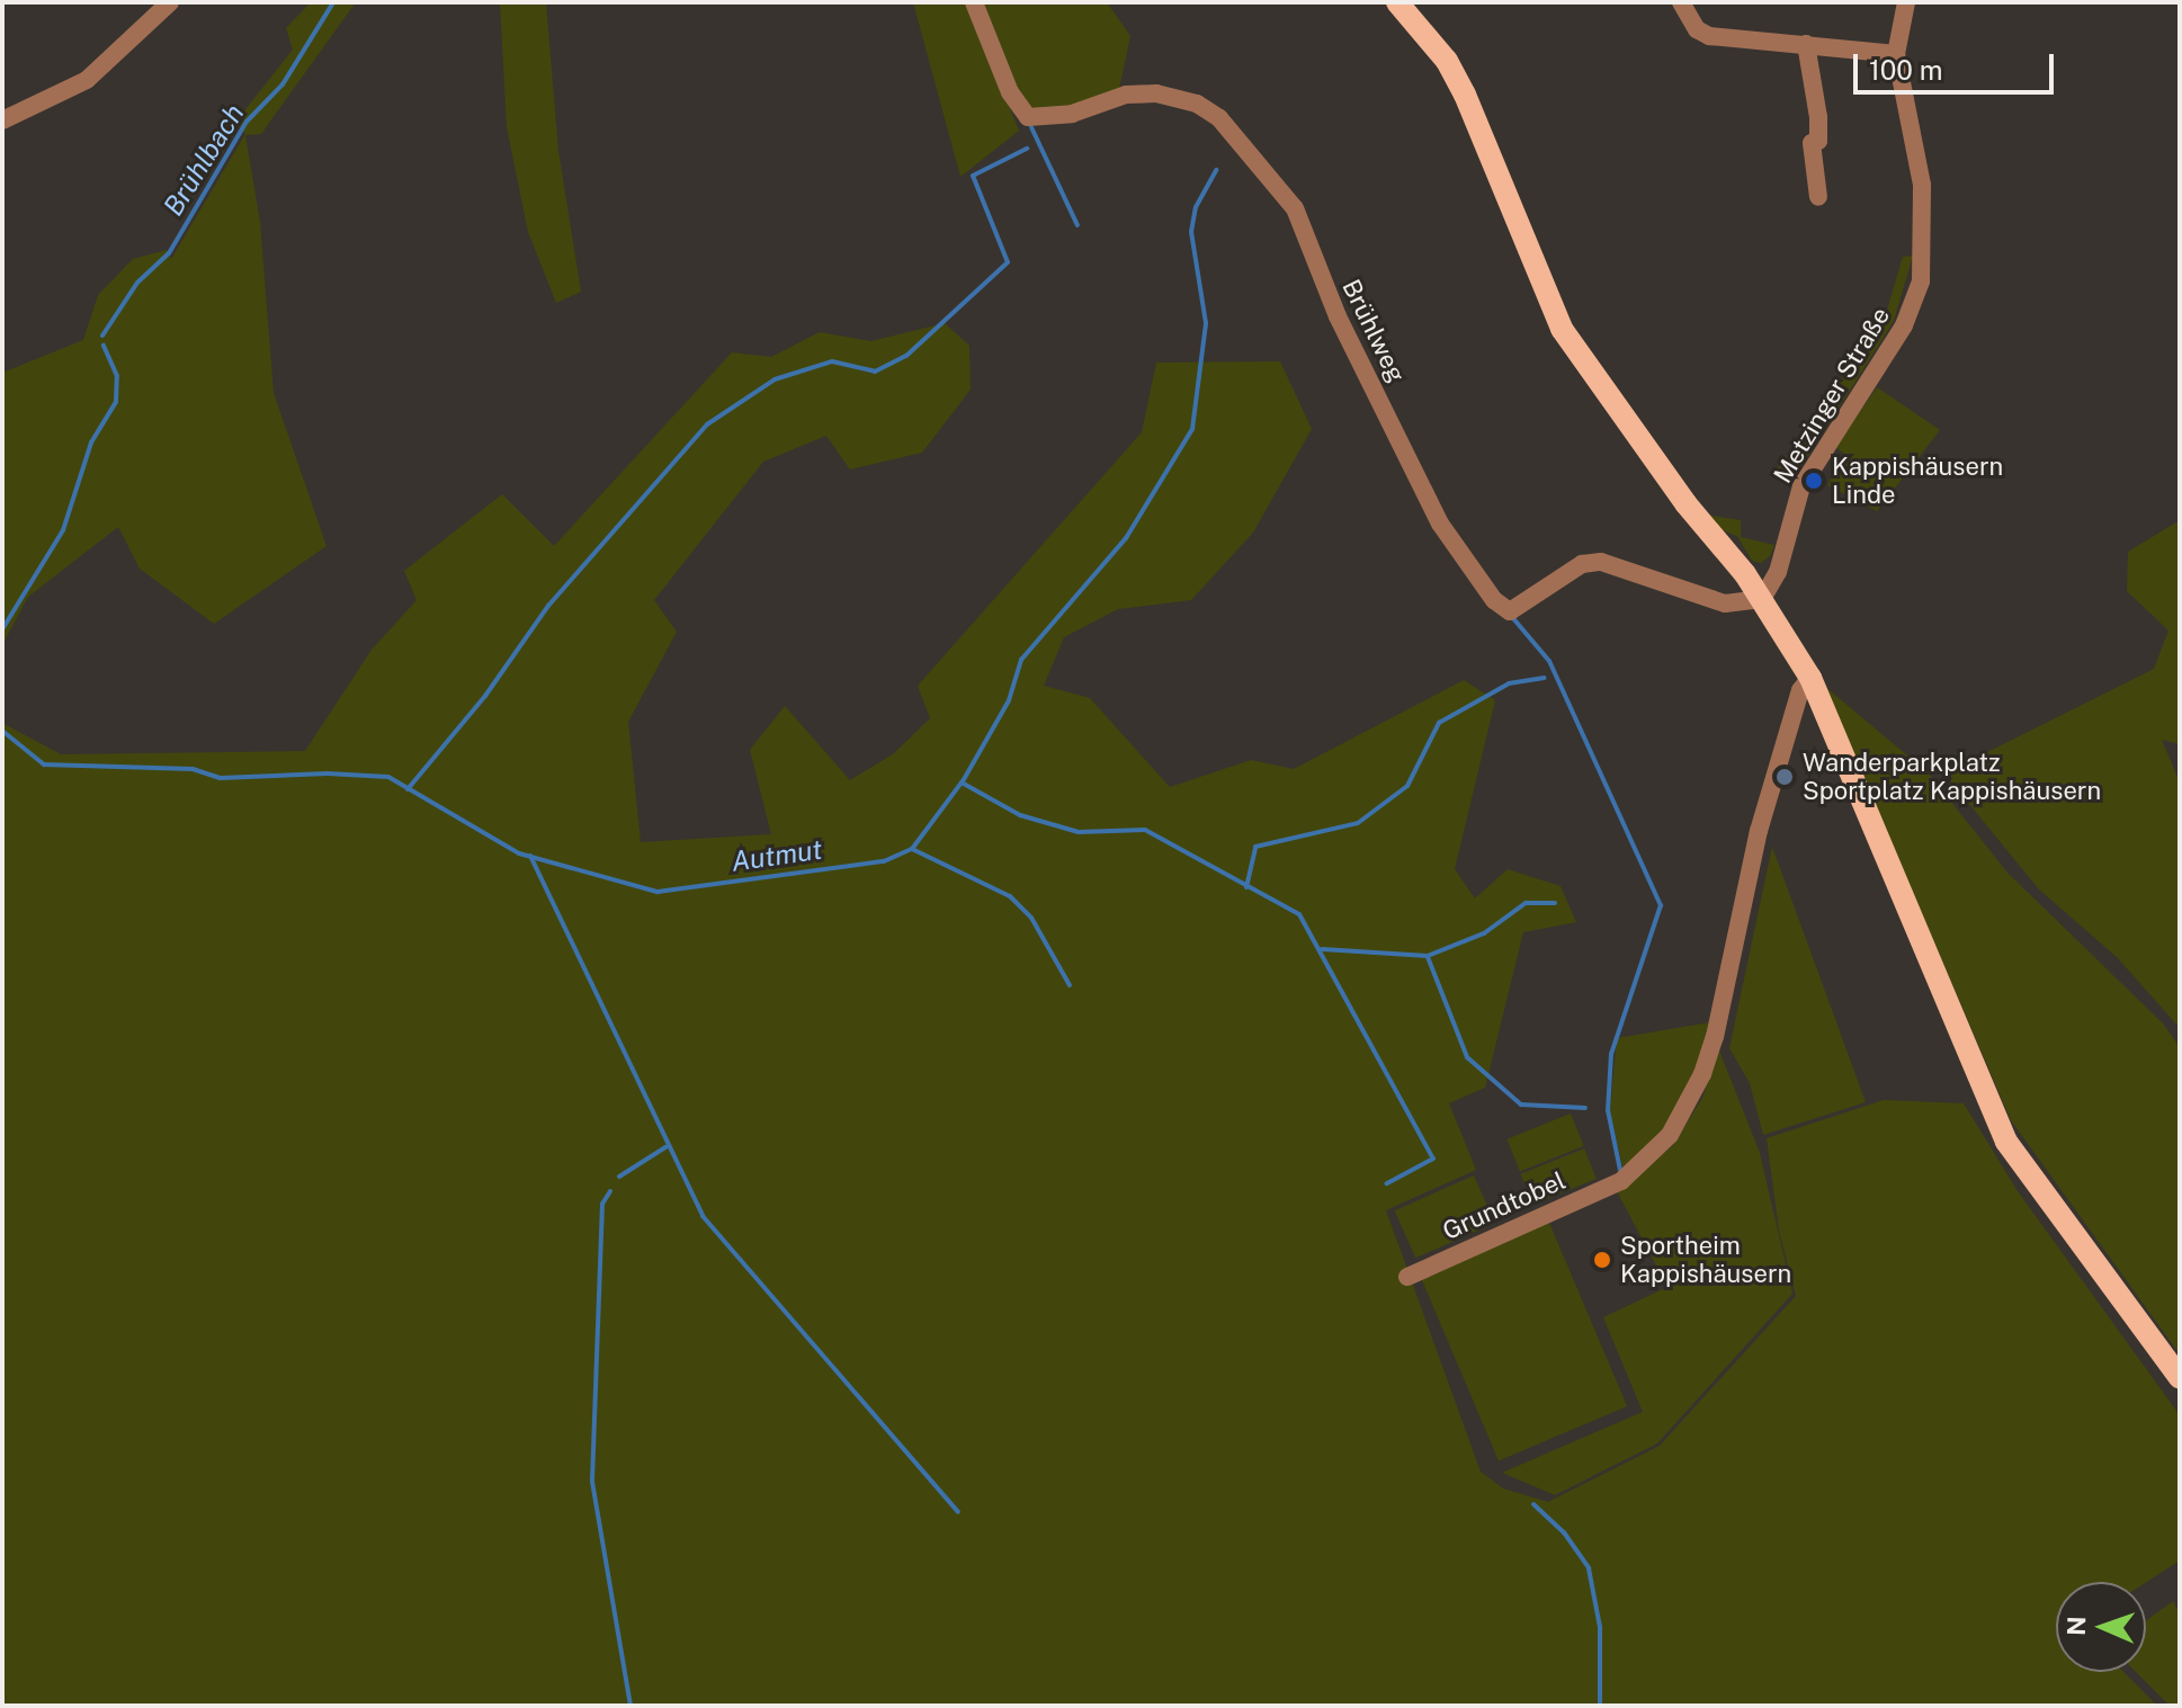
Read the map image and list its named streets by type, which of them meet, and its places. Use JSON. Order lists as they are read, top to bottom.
{
  "streets": {
    "street": ["Brühlweg", "Metzinger Straße", "Grundtobel"]
  },
  "crossings": [
    ["Brühlweg", "Metzinger Straße"]
  ],
  "water": ["Brühlbach", "Autmut"],
  "places": ["Kappishäusern Linde", "Wanderparkplatz Sportplatz Kappishäusern", "Sportheim Kappishäusern"],
  "scale_bar": "100 m",
  "north": "left"
}
